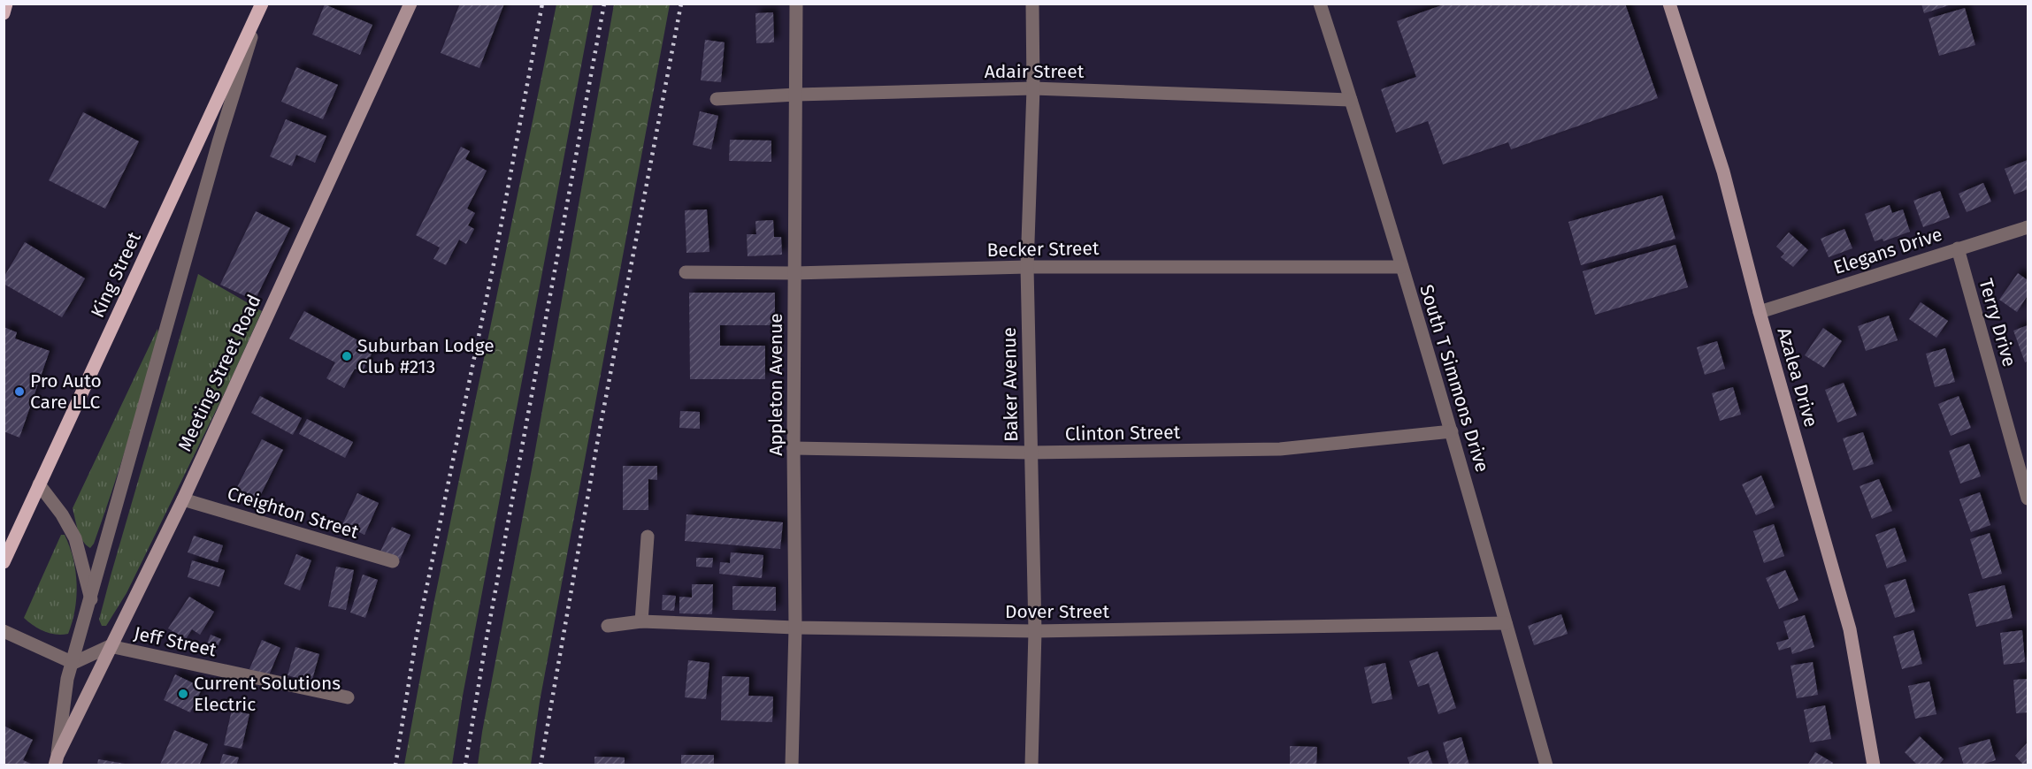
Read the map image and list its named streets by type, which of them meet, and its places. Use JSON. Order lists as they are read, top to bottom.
{
  "streets": {
    "main road": ["King Street"],
    "street": [
      "Adair Street",
      "Becker Street",
      "Elegans Drive",
      "Terry Drive",
      "Meeting Street Road",
      "Azalea Drive",
      "South T Simmons Drive",
      "Appleton Avenue",
      "Baker Avenue",
      "Clinton Street",
      "Creighton Street",
      "Dover Street",
      "Jeff Street"
    ]
  },
  "crossings": [
    ["Adair Street", "South T Simmons Drive"],
    ["Adair Street", "Appleton Avenue"],
    ["Adair Street", "Baker Avenue"],
    ["Becker Street", "South T Simmons Drive"],
    ["Becker Street", "Appleton Avenue"],
    ["Becker Street", "Baker Avenue"],
    ["Elegans Drive", "Terry Drive"],
    ["Elegans Drive", "Azalea Drive"],
    ["King Street", "Meeting Street Road"],
    ["Meeting Street Road", "Creighton Street"],
    ["Meeting Street Road", "Jeff Street"],
    ["South T Simmons Drive", "Clinton Street"],
    ["South T Simmons Drive", "Dover Street"],
    ["Appleton Avenue", "Clinton Street"],
    ["Appleton Avenue", "Dover Street"],
    ["Baker Avenue", "Clinton Street"],
    ["Baker Avenue", "Dover Street"]
  ],
  "places": ["Suburban Lodge Club #213", "Pro Auto Care LLC", "Current Solutions Electric"]
}
